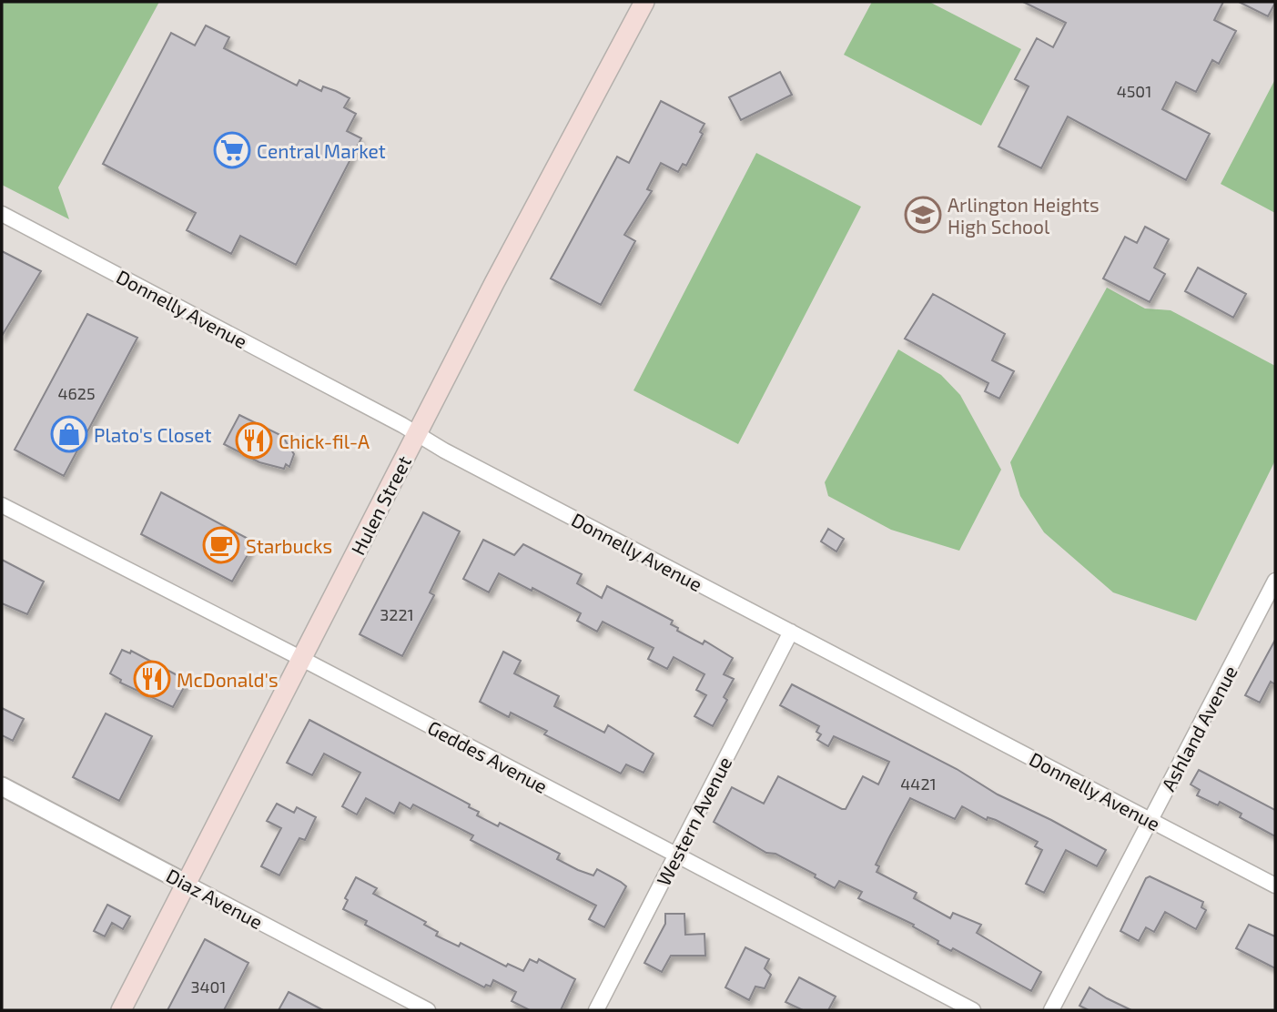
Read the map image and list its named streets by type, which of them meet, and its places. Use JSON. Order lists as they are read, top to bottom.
{
  "streets": {
    "main road": ["Hulen Street"],
    "street": [
      "Donnelly Avenue",
      "Ashland Avenue",
      "Geddes Avenue",
      "Western Avenue",
      "Diaz Avenue"
    ]
  },
  "crossings": [
    ["Donnelly Avenue", "Hulen Street"],
    ["Donnelly Avenue", "Ashland Avenue"],
    ["Donnelly Avenue", "Western Avenue"],
    ["Hulen Street", "Geddes Avenue"],
    ["Hulen Street", "Diaz Avenue"],
    ["Geddes Avenue", "Western Avenue"]
  ],
  "places": {
    "supermarket": ["Central Market"],
    "school or university": ["Arlington Heights High School"],
    "shop": ["Plato's Closet"],
    "restaurant": ["Chick-fil-A", "McDonald's"],
    "cafe": ["Starbucks"]
  },
  "house_numbers": [
    "4501",
    "4625",
    "3221",
    "4421",
    "3401"
  ]
}
